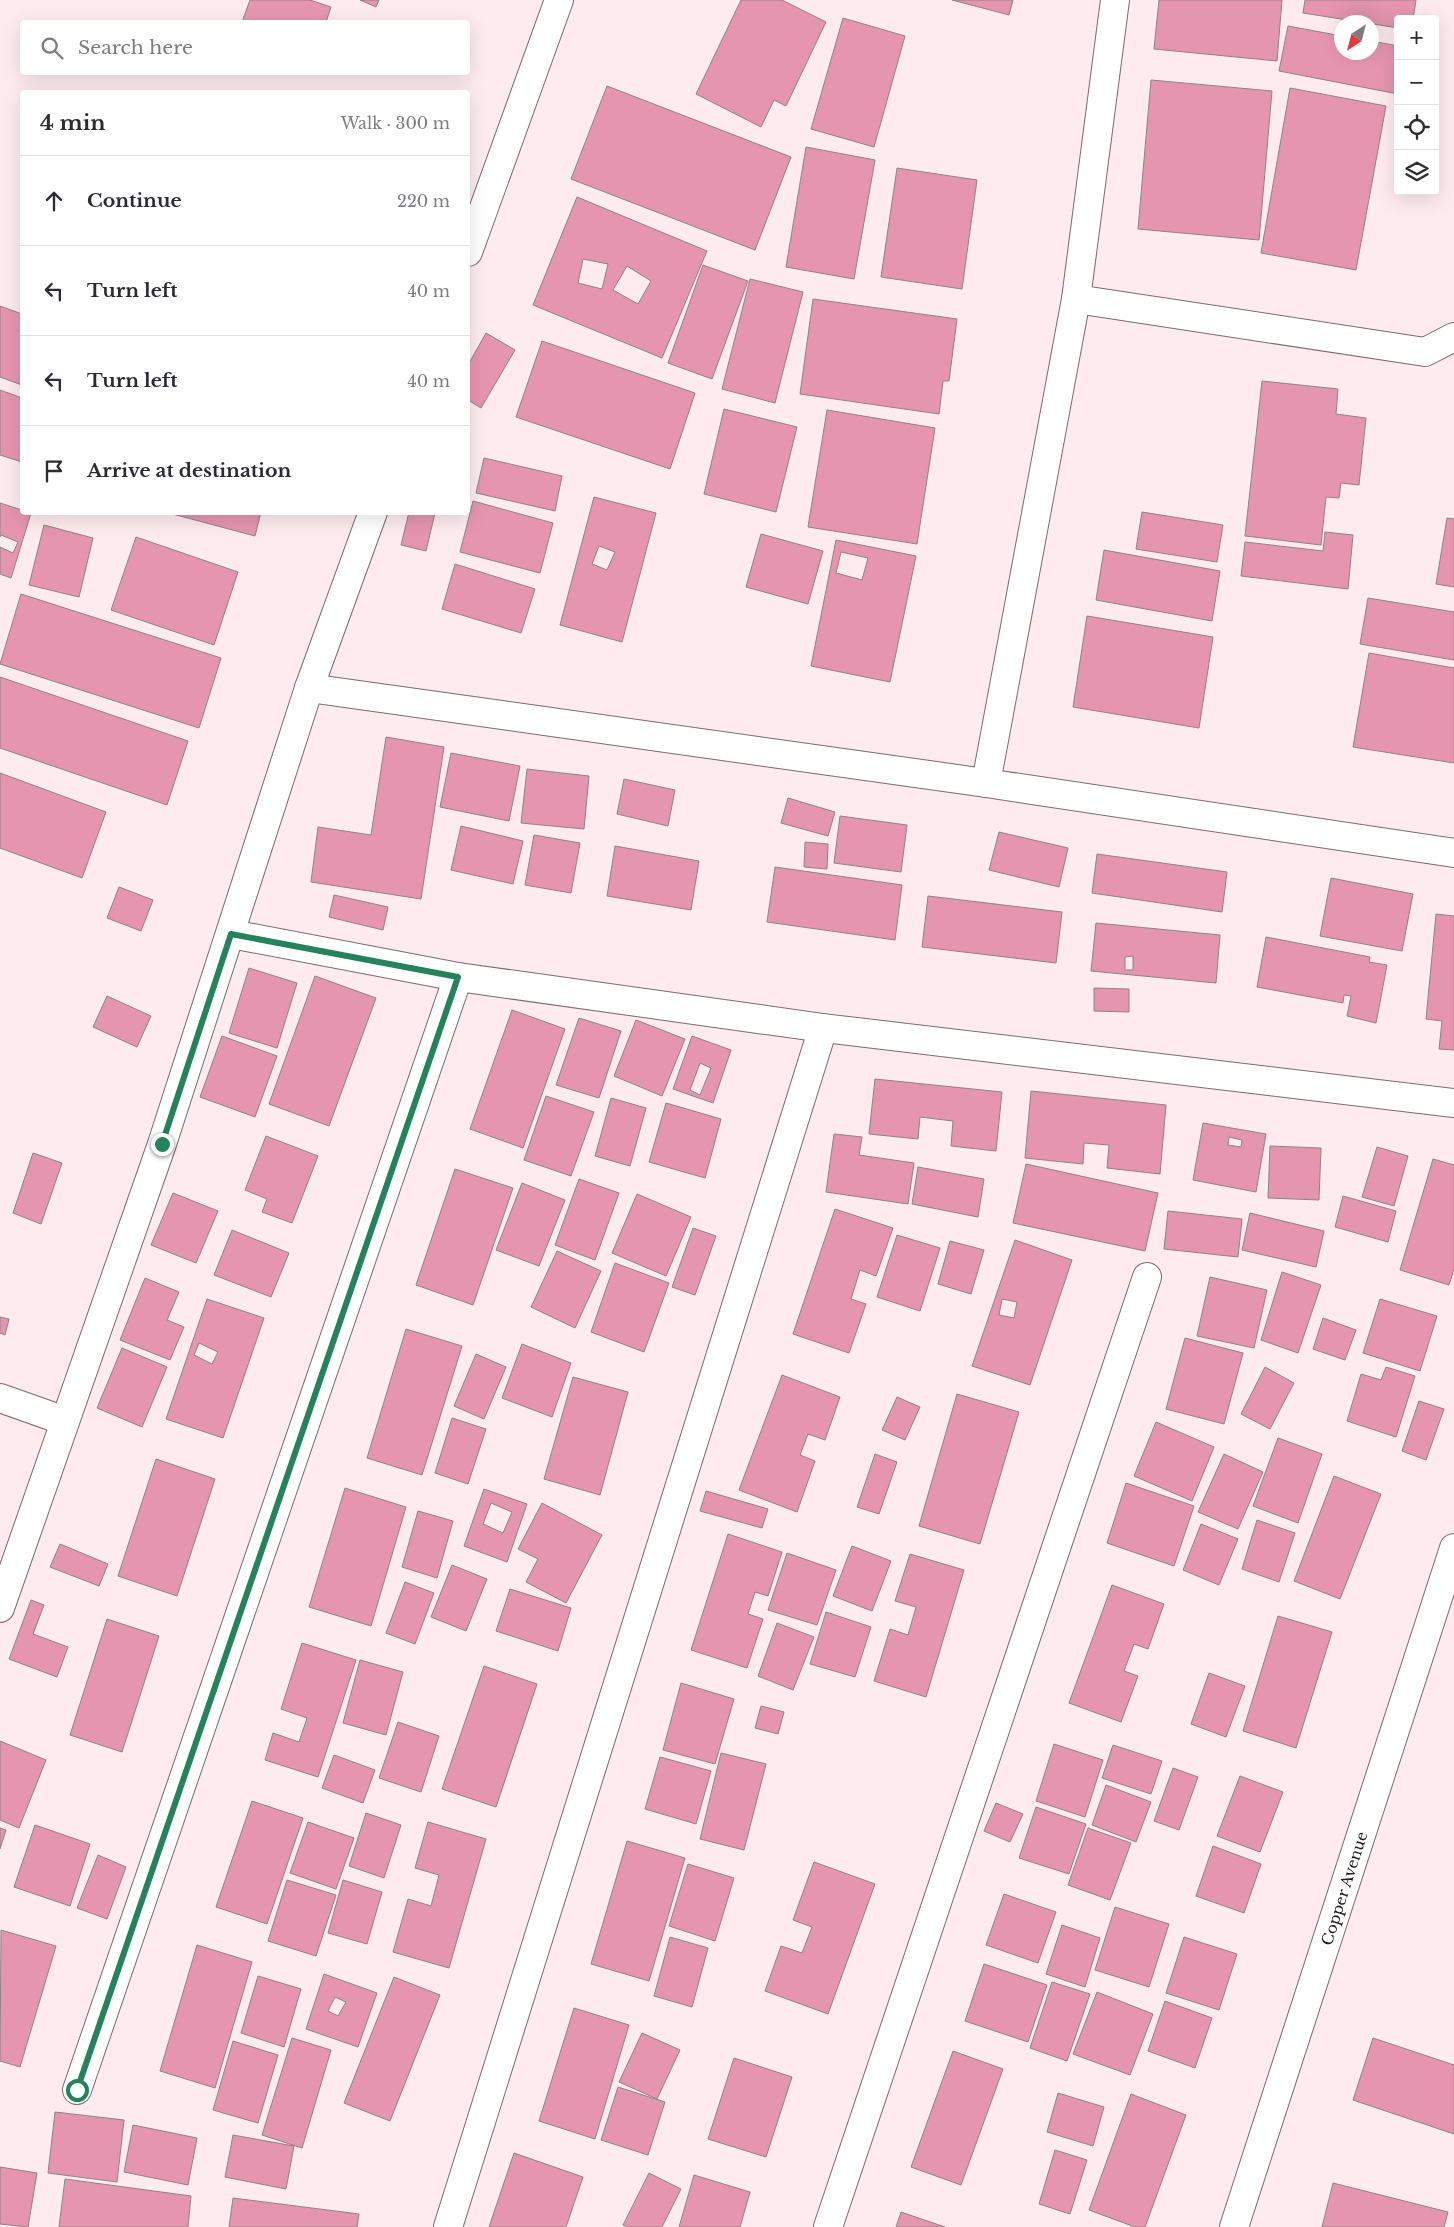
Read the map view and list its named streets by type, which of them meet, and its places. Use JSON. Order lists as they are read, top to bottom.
{
  "streets": {
    "street": ["Copper Avenue"]
  },
  "north": "bottom left",
  "page": {
    "map_buttons": ["+", "−"],
    "search": "Search here",
    "heading": ["4 min", "Walk · 300 m"],
    "list": [
      ["Continue", "220 m"],
      ["Turn left", "40 m"],
      ["Turn left", "40 m"],
      "Arrive at destination"
    ]
  }
}
